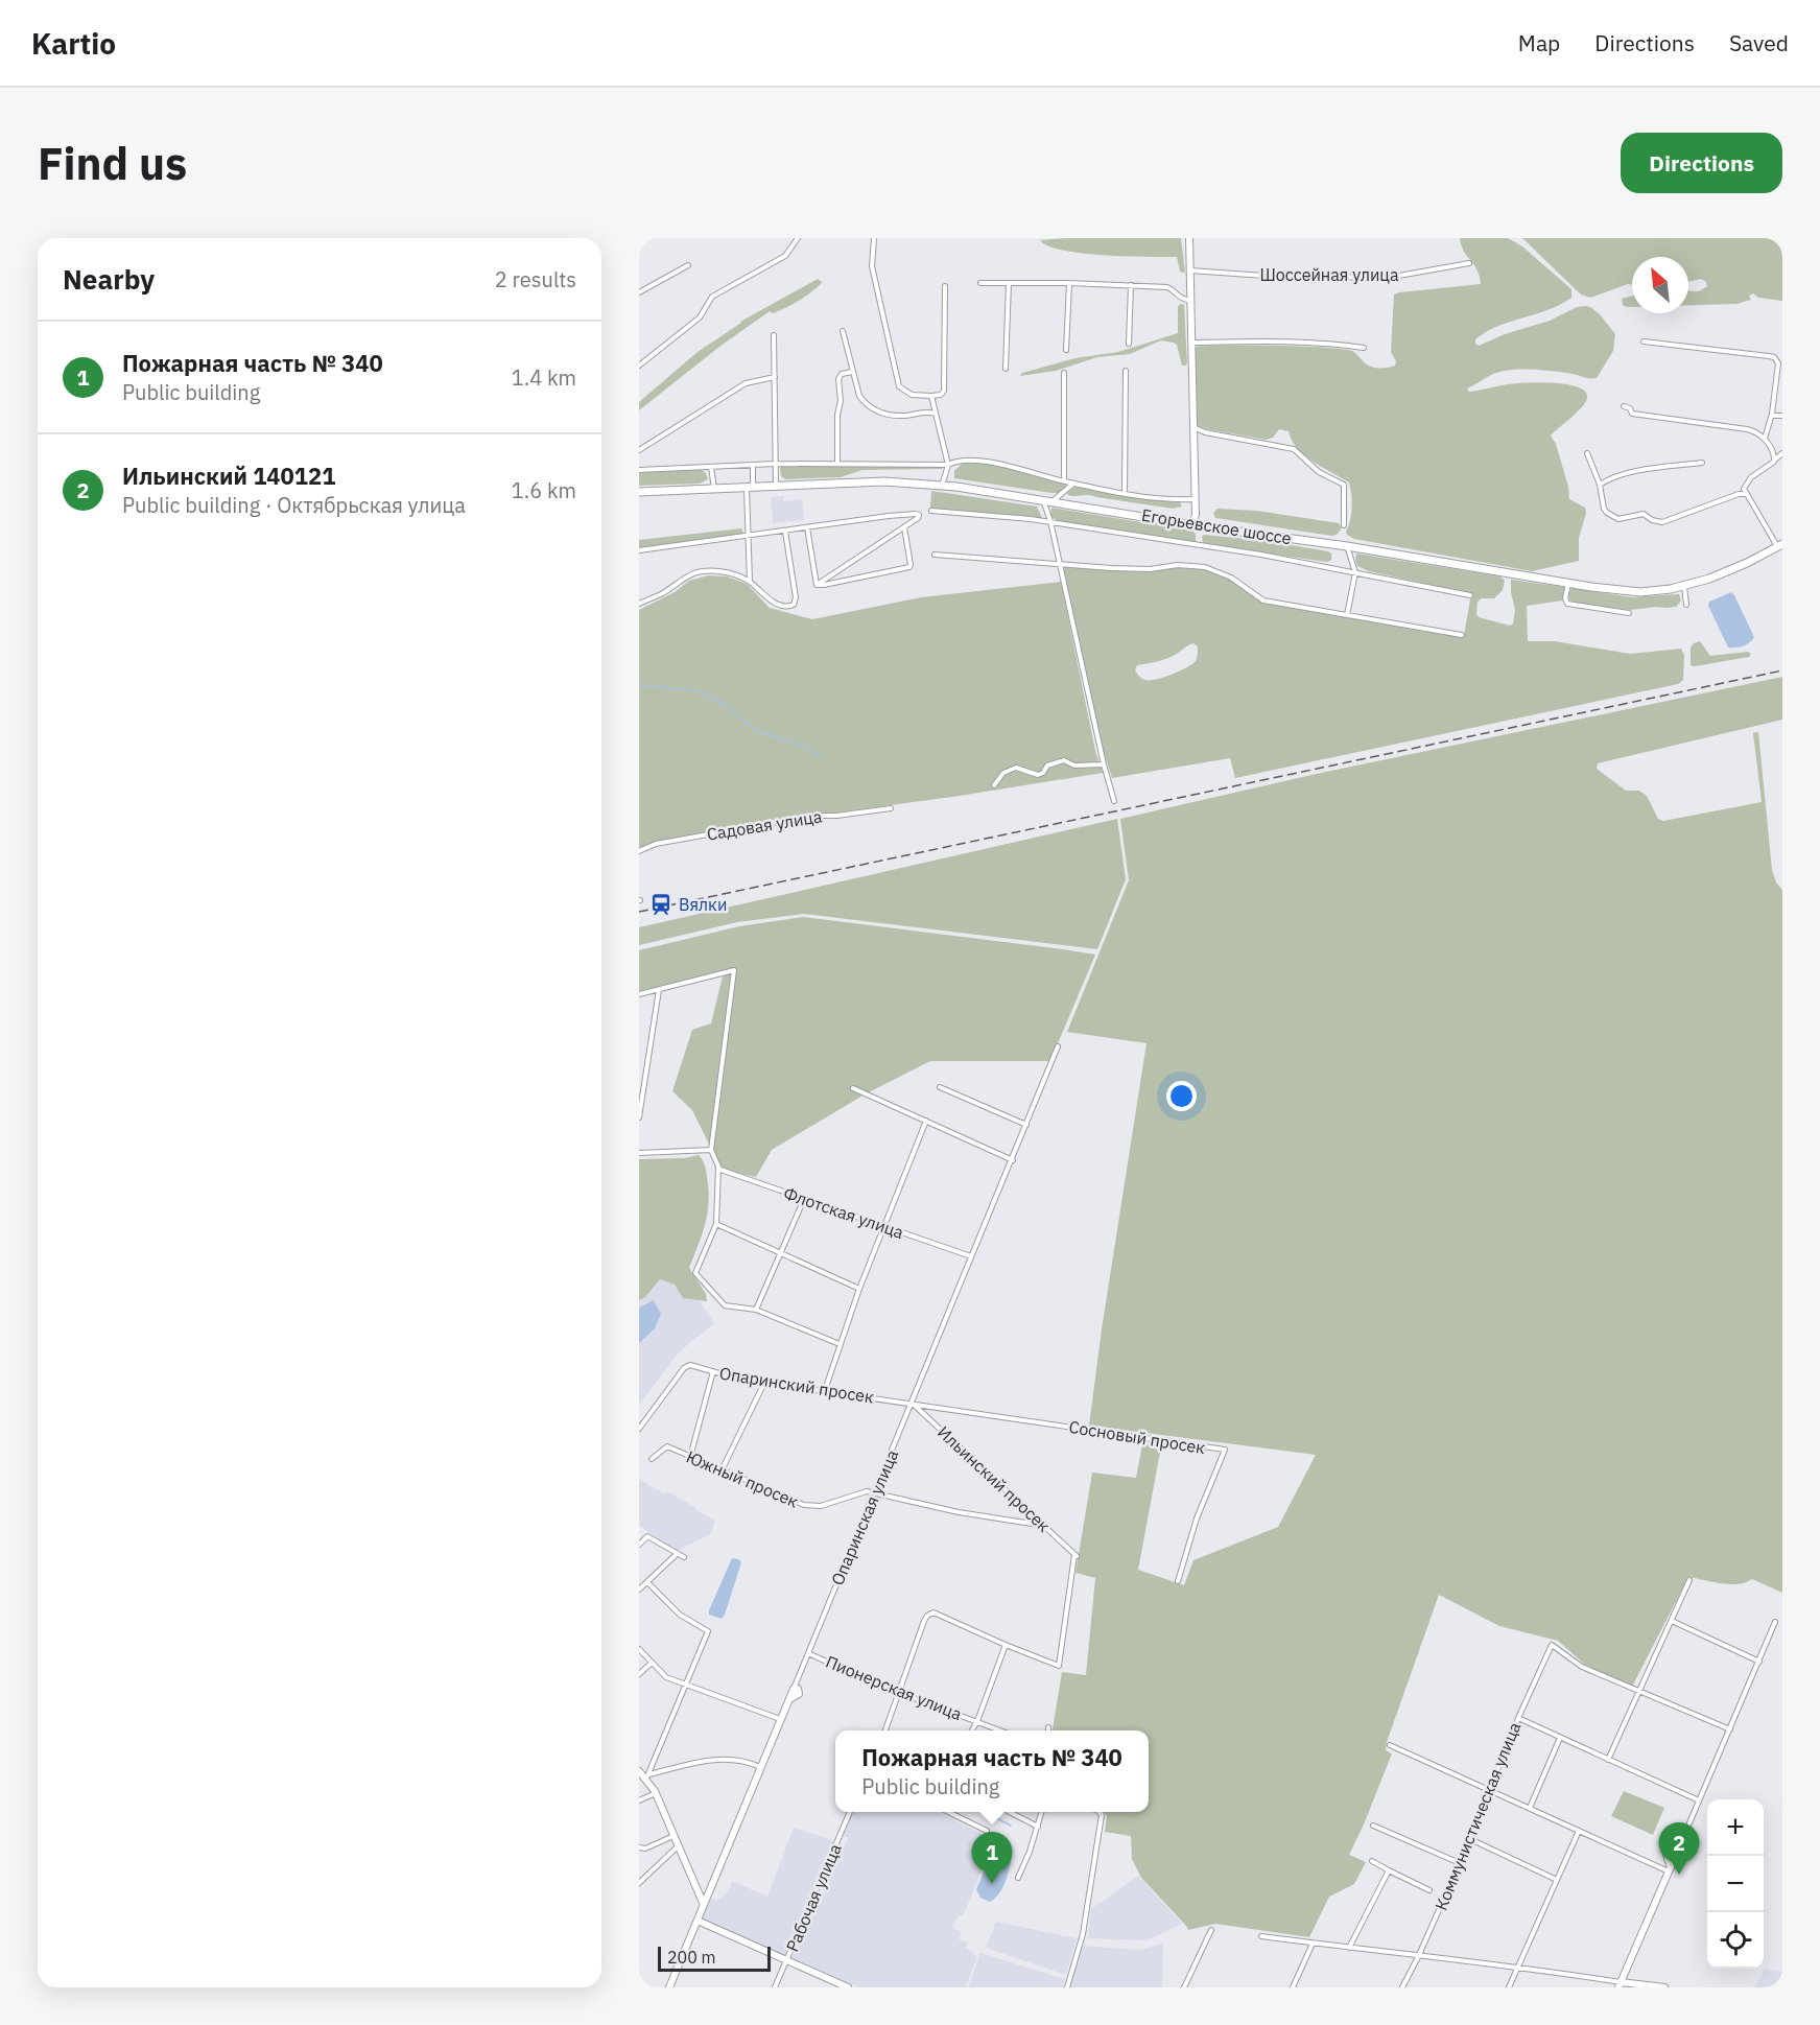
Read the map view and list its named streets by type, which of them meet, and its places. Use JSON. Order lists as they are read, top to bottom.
{
  "streets": {
    "main road": ["Егорьевское шоссе"],
    "street": [
      "Шоссейная улица",
      "Садовая улица",
      "Флотская улица",
      "Опаринский просек",
      "Сосновый просек",
      "Южный просек",
      "Ильинский просек",
      "Опаринская улица",
      "Пионерская улица",
      "Коммунистическая улица",
      "Рабочая улица"
    ]
  },
  "crossings": [
    ["Флотская улица", "Опаринская улица"],
    ["Опаринский просек", "Сосновый просек"],
    ["Опаринский просек", "Ильинский просек"],
    ["Опаринский просек", "Опаринская улица"],
    ["Сосновый просек", "Ильинский просек"],
    ["Сосновый просек", "Опаринская улица"],
    ["Южный просек", "Ильинский просек"],
    ["Южный просек", "Опаринская улица"],
    ["Ильинский просек", "Опаринская улица"],
    ["Опаринская улица", "Пионерская улица"]
  ],
  "places": {
    "station": ["Вялки"]
  },
  "scale_bar": "200 m",
  "north": "top left",
  "page": {
    "header": "Kartio",
    "nav": ["Map", "Directions", "Saved"],
    "buttons": "Directions",
    "title": "Find us",
    "heading": ["Nearby", "2 results"],
    "list": [
      {
        "mark": "1",
        "name": "Пожарная часть № 340",
        "note": "Public building",
        "value": "1.4 km"
      },
      {
        "mark": "2",
        "name": "Ильинский 140121",
        "note": "Public building · Октябрьская улица",
        "value": "1.6 km"
      }
    ],
    "popup": ["Пожарная часть № 340", "Public building"],
    "map_buttons": ["+", "−"],
    "pins": ["2", "1"],
    "scale": "200 m"
  }
}
